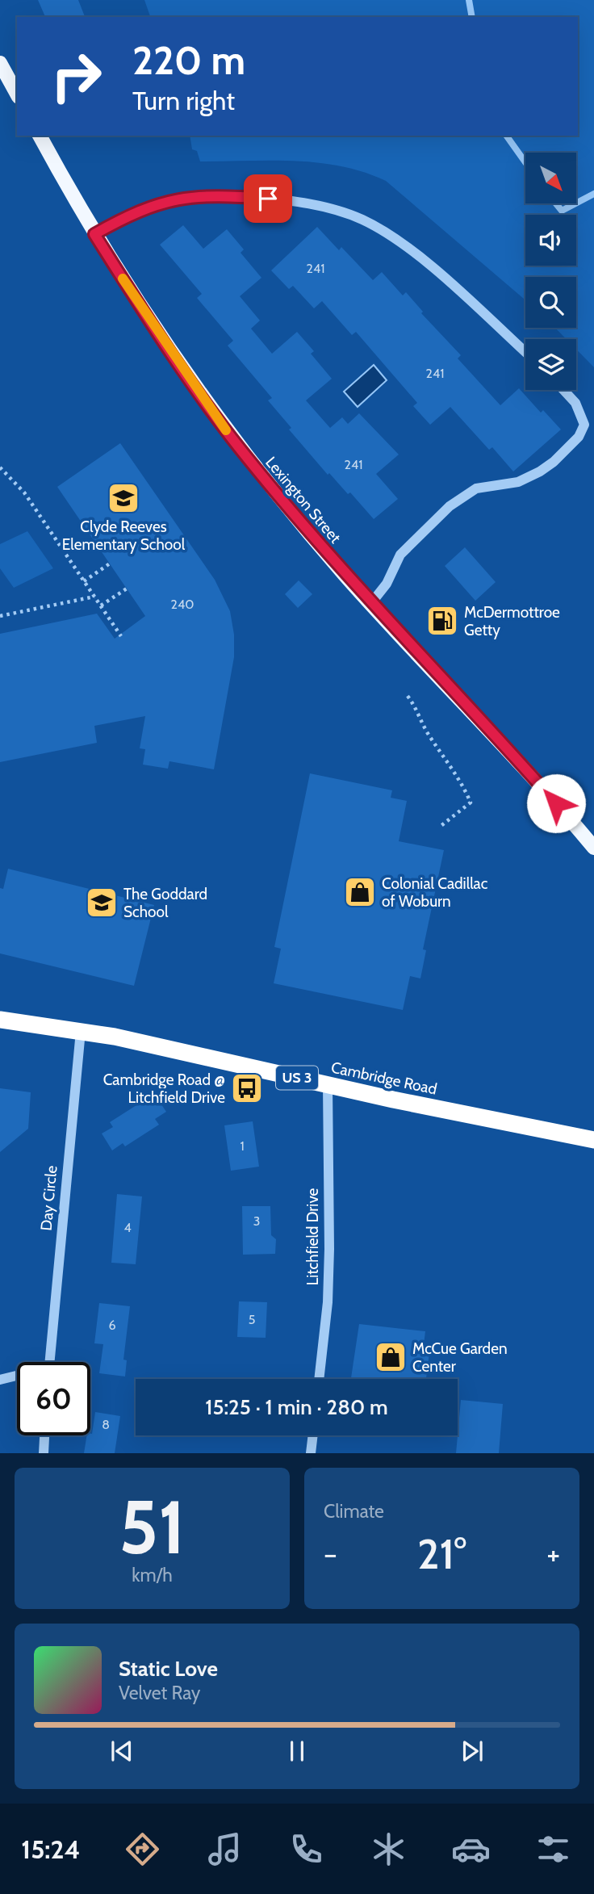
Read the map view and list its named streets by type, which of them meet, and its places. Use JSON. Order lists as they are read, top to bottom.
{
  "streets": {
    "highway": ["US 3", "Cambridge Road"],
    "main road": ["Lexington Street"],
    "street": ["Day Circle", "Litchfield Drive"]
  },
  "crossings": [
    ["Cambridge Road", "Day Circle"],
    ["Cambridge Road", "Litchfield Drive"]
  ],
  "places": {
    "school or university": ["Clyde Reeves Elementary School", "The Goddard School"],
    "fuel station": ["McDermottroe Getty"],
    "shop": ["Colonial Cadillac of Woburn", "McCue Garden Center"],
    "bus stop": ["Cambridge Road @ Litchfield Drive"]
  },
  "house_numbers": [
    "241",
    "241",
    "241",
    "240",
    "1",
    "3",
    "4",
    "5",
    "6",
    "8"
  ],
  "north": "bottom right",
  "page": {
    "turn": ["220 m", "Turn right"],
    "limit": "60",
    "trip": "15:25 · 1 min · 280 m",
    "tile": [
      ["51", "km/h"],
      "Climate"
    ],
    "heat": ["−", "21°", "+"],
    "song": ["Static Love", "Velvet Ray"],
    "tabs": "15:24"
  }
}
